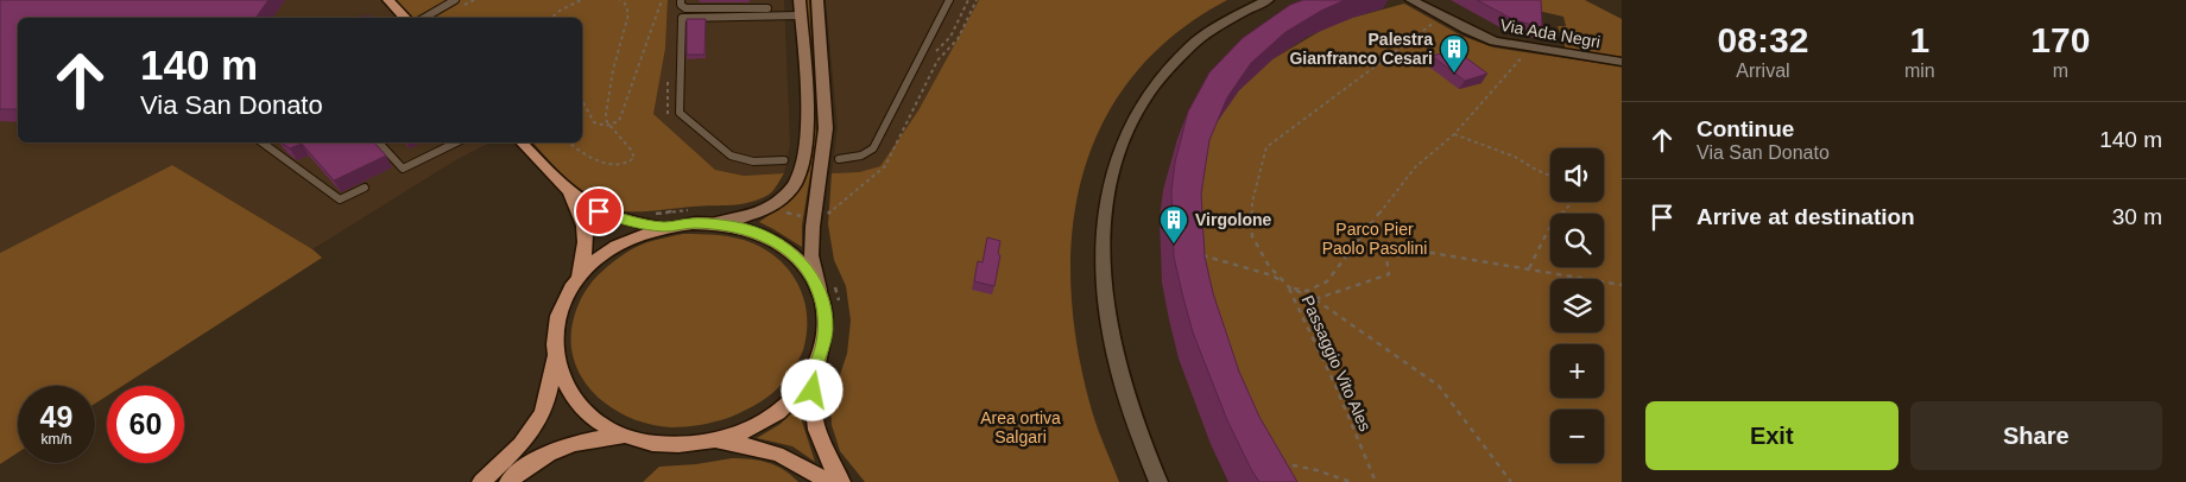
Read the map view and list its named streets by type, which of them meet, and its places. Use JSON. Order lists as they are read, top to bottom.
{
  "streets": {
    "street": ["Via Ada Negri"],
    "path": ["Passaggio Vito Ales"]
  },
  "parks": ["Parco Pier Paolo Pasolini", "Area ortiva Salgari"],
  "places": {
    "building": ["Palestra Gianfranco Cesari", "Virgolone"]
  },
  "page": {
    "eta": [
      "08:32",
      "Arrival",
      "1",
      "min",
      "170",
      "m"
    ],
    "turn": ["140 m", "Via San Donato"],
    "list": [
      {
        "name": "Continue",
        "note": "Via San Donato",
        "value": "140 m"
      },
      {
        "name": "Arrive at destination",
        "value": "30 m"
      }
    ],
    "map_buttons": ["+", "−"],
    "speed": "49 km/h",
    "limit": "60",
    "buttons": ["Exit", "Share"]
  }
}
